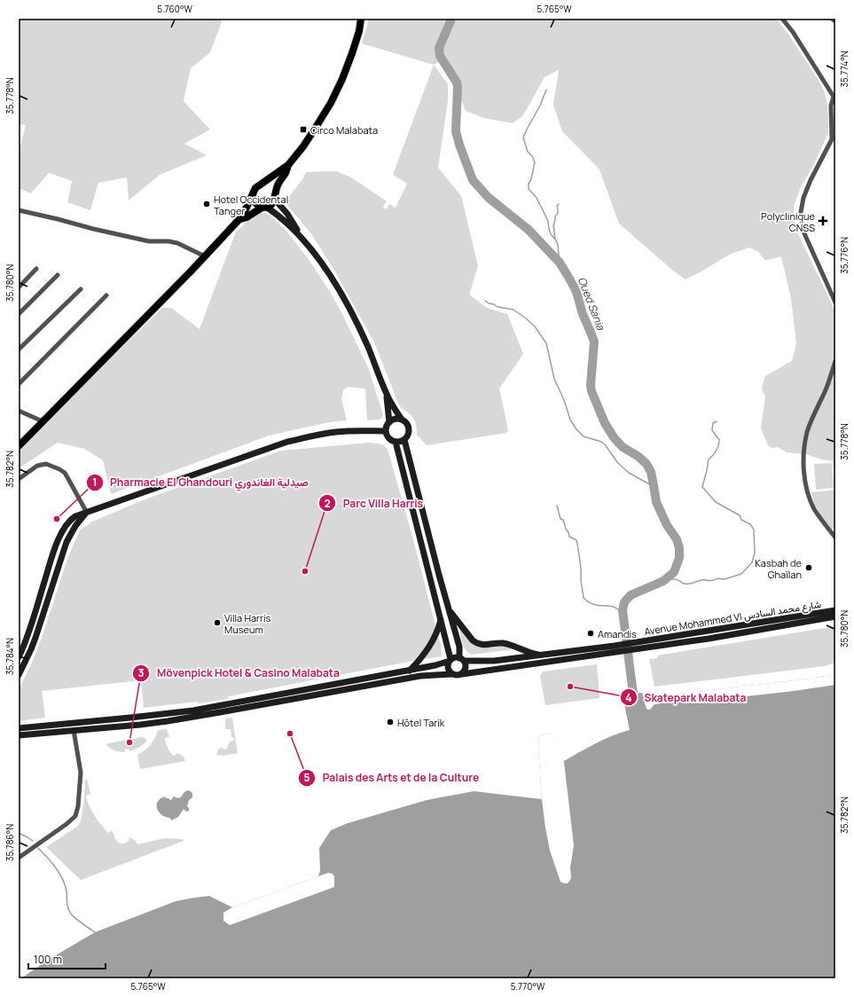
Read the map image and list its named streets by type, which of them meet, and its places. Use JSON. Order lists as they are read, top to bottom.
{
  "streets": {
    "main road": ["Avenue Mohammed VI شارع محمد السادس"]
  },
  "water": ["Oued Sania"],
  "places": {
    "transit": ["Circo Malabata"],
    "other": [
      "Hotel Occidental Tanger",
      "Pharmacie El Ghandouri صيدلية الغاندوري",
      "Kasbah de Ghaïlan",
      "Parc Villa Harris",
      "Villa Harris Museum",
      "Amandis",
      "Skatepark Malabata",
      "Hôtel Tarik",
      "Palais des Arts et de la Culture",
      "Mövenpick Hotel & Casino Malabata"
    ],
    "health": ["Polyclinique CNSS"]
  },
  "scale_bar": "100 m",
  "coordinates": [
    "5.760°W",
    "5.765°W",
    "35.774°N",
    "35.778°N",
    "35.776°N",
    "35.780°N",
    "35.782°N",
    "35.784°N",
    "35.786°N",
    "5.770°W"
  ]
}
